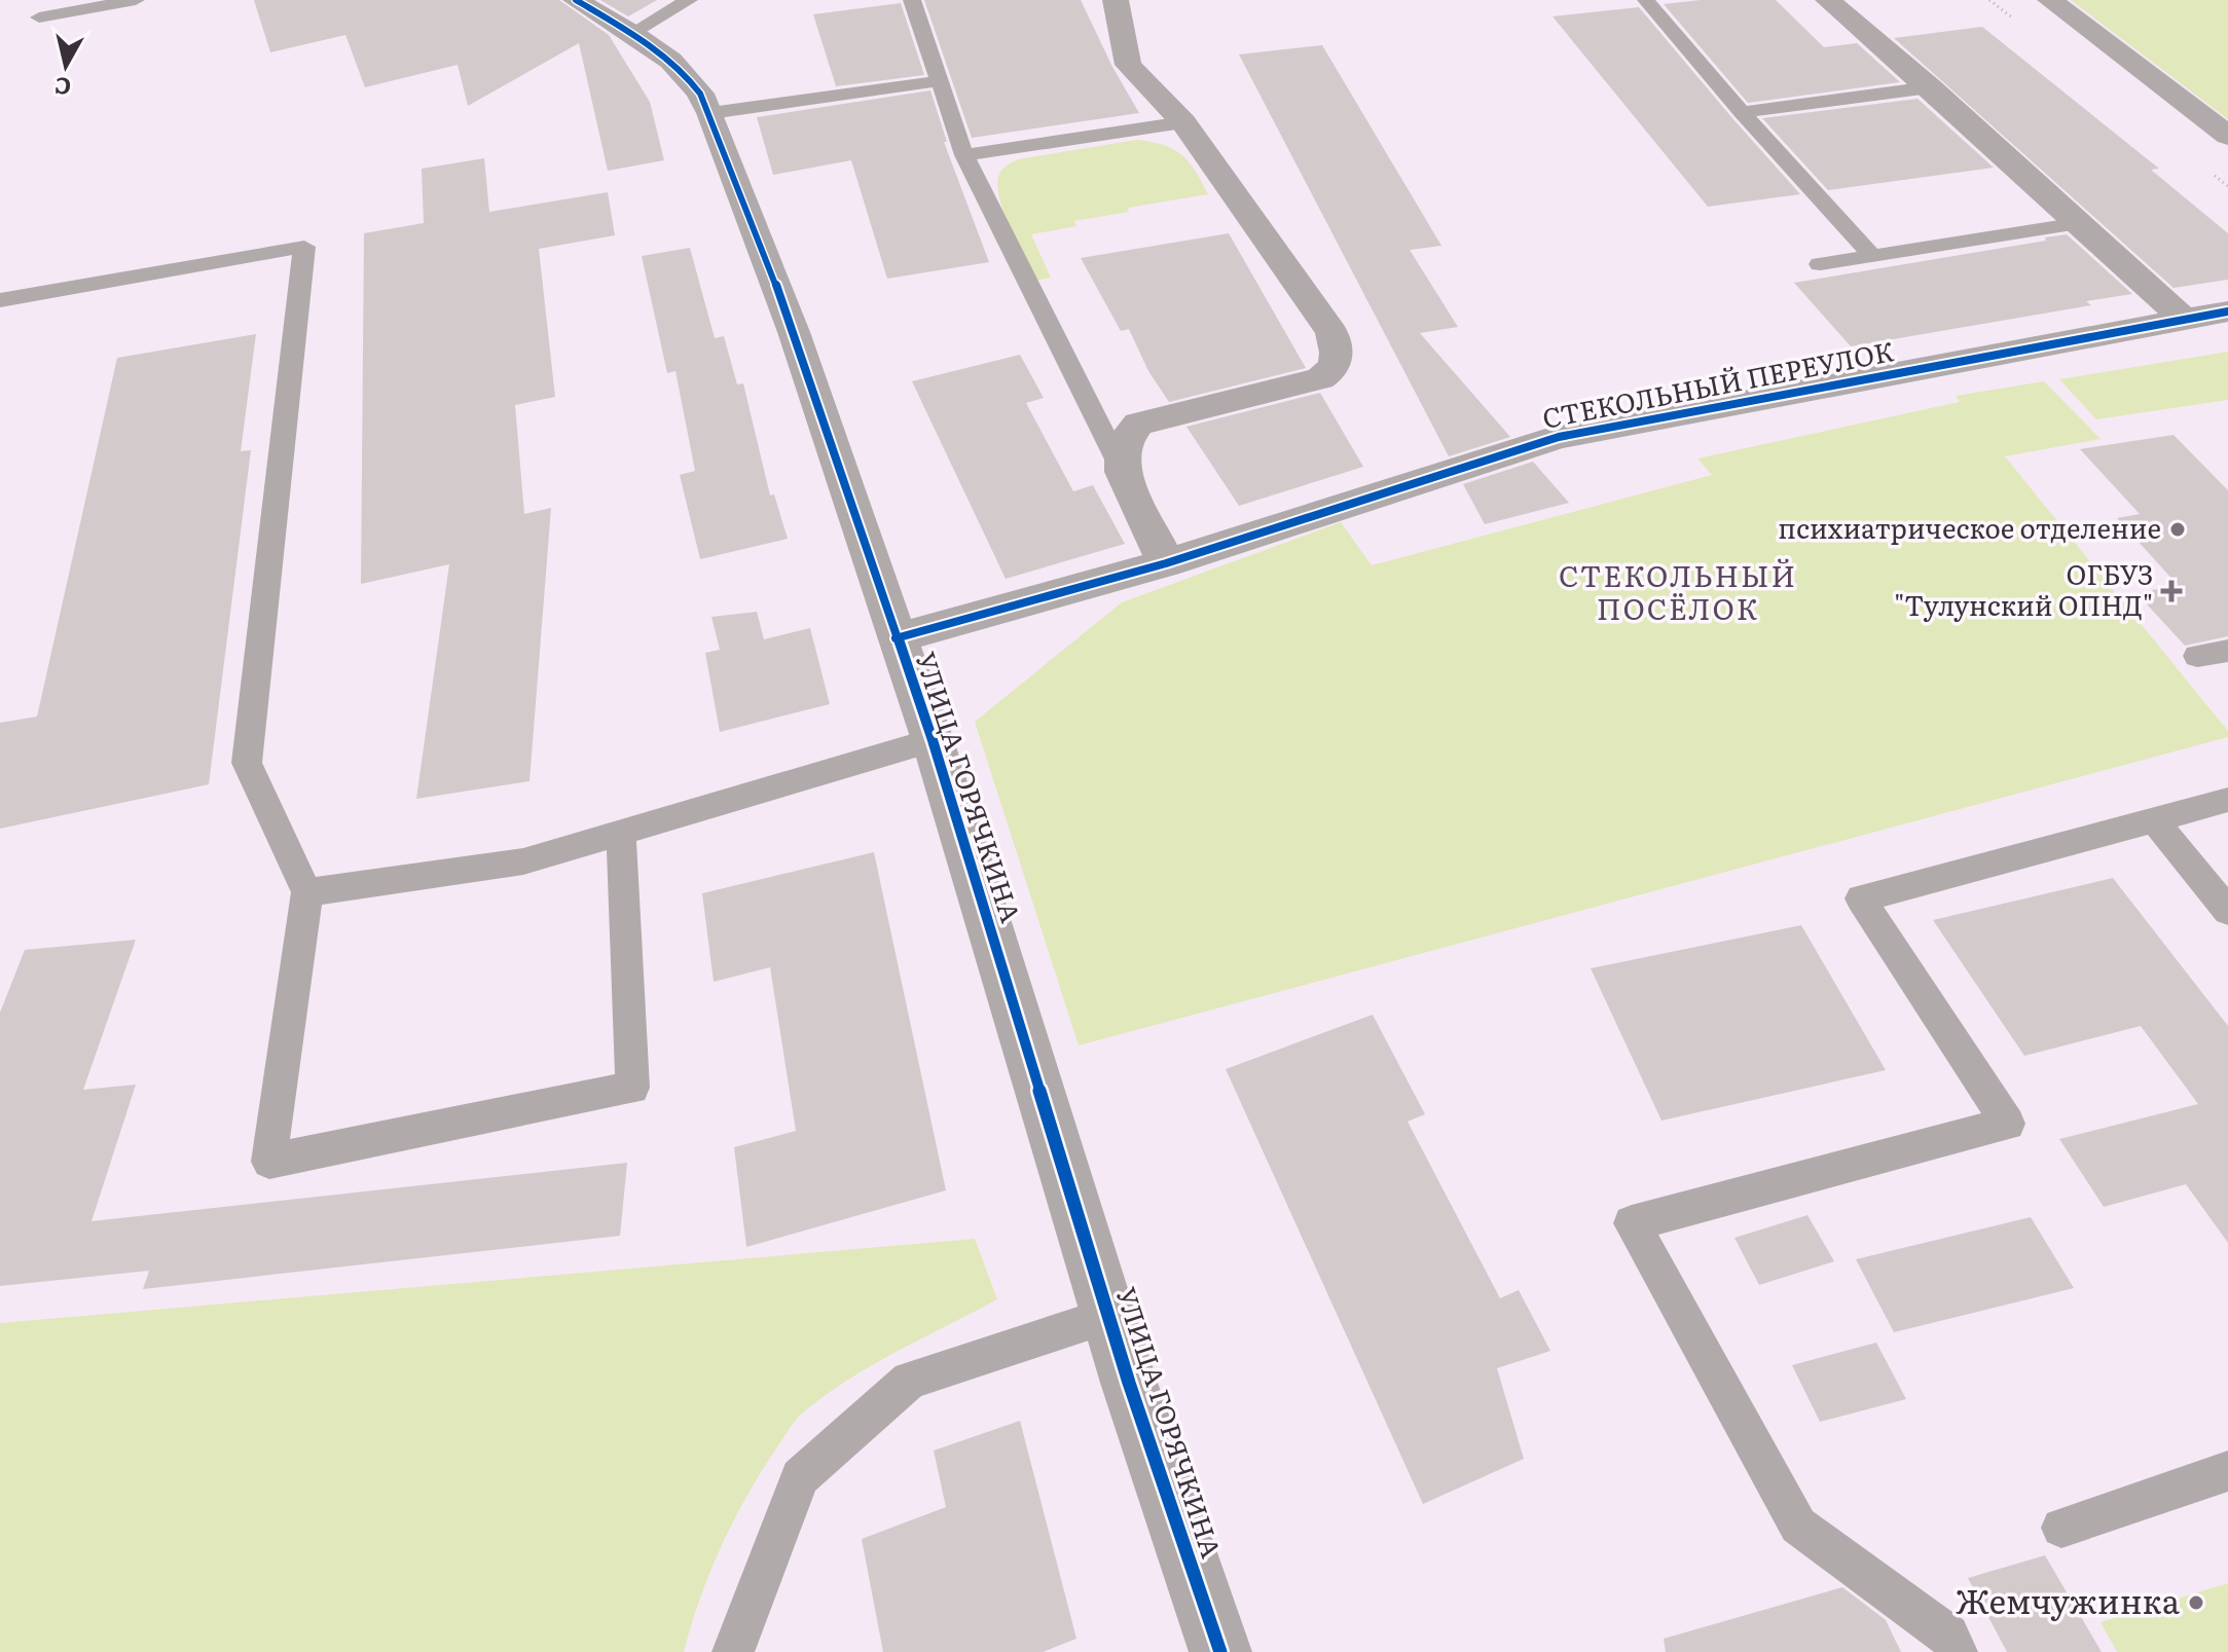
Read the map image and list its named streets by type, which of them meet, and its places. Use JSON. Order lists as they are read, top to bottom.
{
  "streets": {
    "street": ["СТЕКОЛЬНЫЙ ПЕРЕУЛОК", "УЛИЦА ГОРЯЧКИНА"]
  },
  "crossings": [
    ["СТЕКОЛЬНЫЙ ПЕРЕУЛОК", "УЛИЦА ГОРЯЧКИНА"]
  ],
  "districts": ["СТЕКОЛЬНЫЙ ПОСЁЛОК"],
  "places": {
    "other": ["психиатрическое отделение", "Жемчужинка"],
    "health": ["ОГБУЗ \"Тулунский ОПНД\""]
  },
  "north": "bottom"
}
